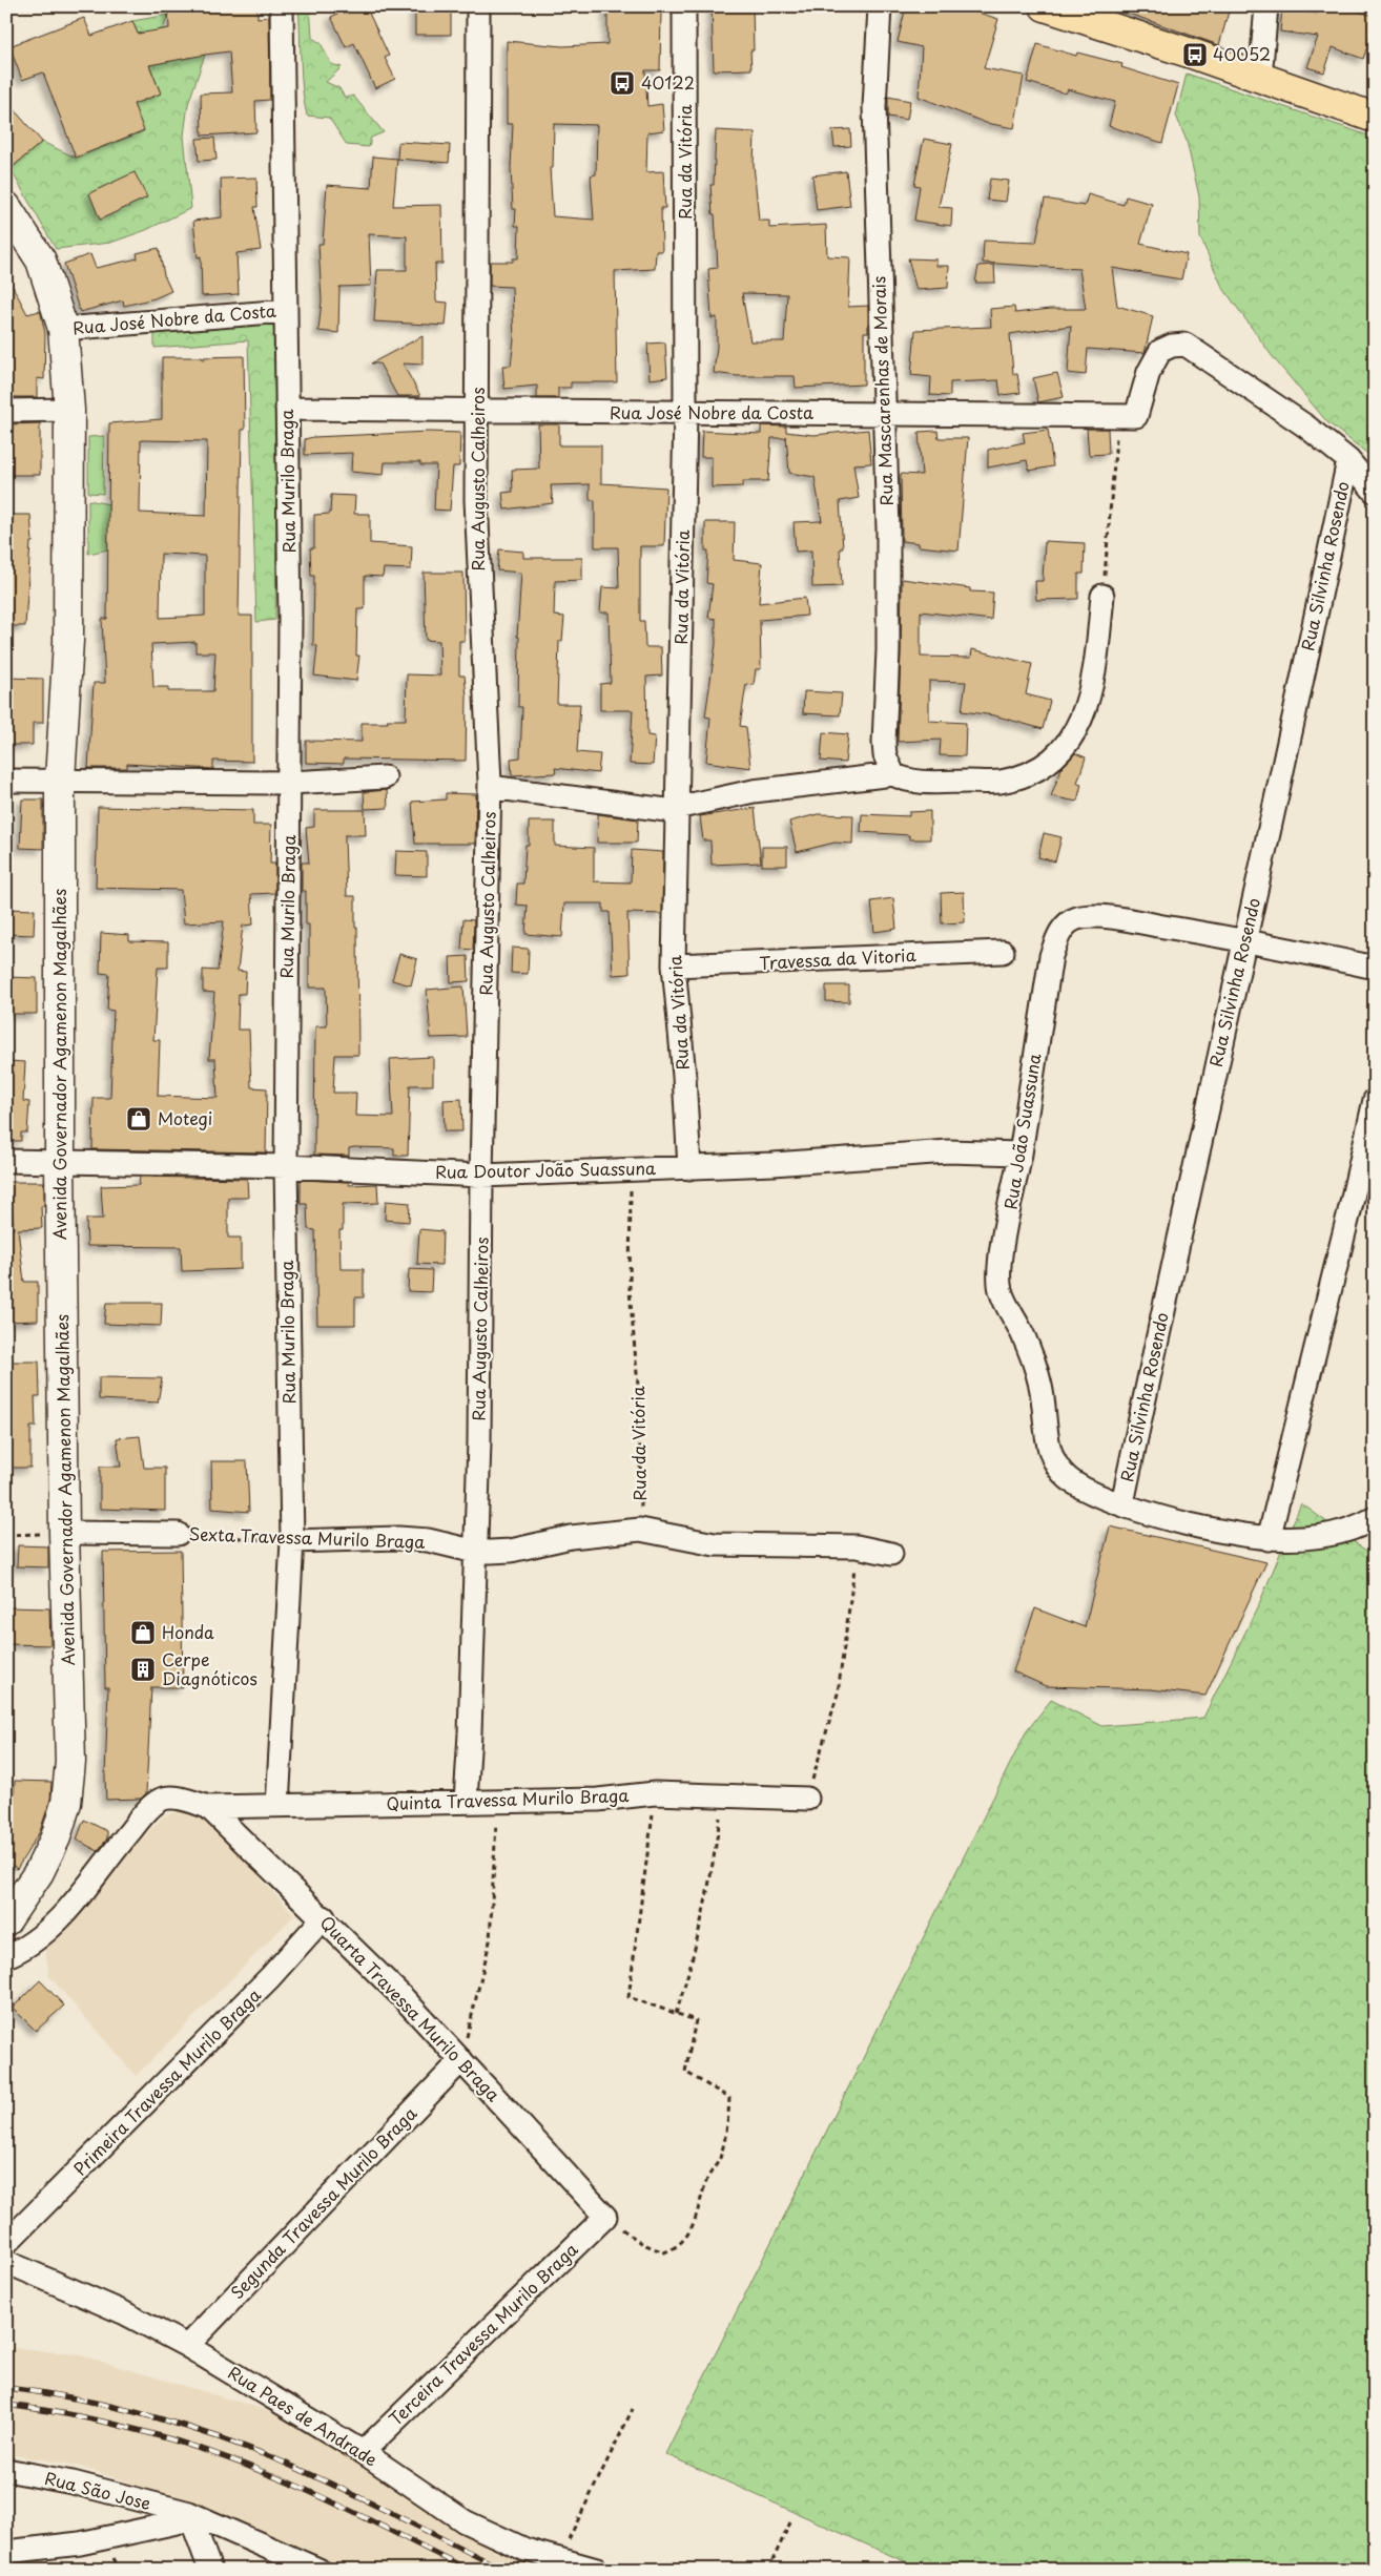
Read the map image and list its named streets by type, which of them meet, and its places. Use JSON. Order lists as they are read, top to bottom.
{
  "streets": {
    "main road": ["Avenida Governador Agamenon Magalhães"],
    "street": [
      "Rua da Vitória",
      "Rua José Nobre da Costa",
      "Rua Mascarenhas de Morais",
      "Rua Augusto Calheiros",
      "Rua Murilo Braga",
      "Rua Silvinha Rosendo",
      "Travessa da Vitoria",
      "Rua João Suassuna",
      "Rua Doutor João Suassuna",
      "Sexta Travessa Murilo Braga",
      "Quinta Travessa Murilo Braga",
      "Quarta Travessa Murilo Braga",
      "Primeira Travessa Murilo Braga",
      "Segunda Travessa Murilo Braga",
      "Terceira Travessa Murilo Braga",
      "Rua Paes de Andrade",
      "Rua São Jose"
    ]
  },
  "crossings": [
    ["Rua da Vitória", "Rua José Nobre da Costa"],
    ["Rua da Vitória", "Travessa da Vitoria"],
    ["Rua da Vitória", "Rua Doutor João Suassuna"],
    ["Rua da Vitória", "Sexta Travessa Murilo Braga"],
    ["Rua José Nobre da Costa", "Rua Mascarenhas de Morais"],
    ["Rua José Nobre da Costa", "Rua Augusto Calheiros"],
    ["Rua José Nobre da Costa", "Rua Murilo Braga"],
    ["Rua José Nobre da Costa", "Avenida Governador Agamenon Magalhães"],
    ["Rua Augusto Calheiros", "Rua Doutor João Suassuna"],
    ["Rua Augusto Calheiros", "Sexta Travessa Murilo Braga"],
    ["Rua Augusto Calheiros", "Quinta Travessa Murilo Braga"],
    ["Rua Murilo Braga", "Rua Doutor João Suassuna"],
    ["Rua Murilo Braga", "Sexta Travessa Murilo Braga"],
    ["Rua Murilo Braga", "Quinta Travessa Murilo Braga"],
    ["Rua Silvinha Rosendo", "Rua João Suassuna"],
    ["Avenida Governador Agamenon Magalhães", "Rua Doutor João Suassuna"],
    ["Avenida Governador Agamenon Magalhães", "Sexta Travessa Murilo Braga"],
    ["Rua João Suassuna", "Rua Doutor João Suassuna"],
    ["Quinta Travessa Murilo Braga", "Quarta Travessa Murilo Braga"],
    ["Quarta Travessa Murilo Braga", "Primeira Travessa Murilo Braga"],
    ["Quarta Travessa Murilo Braga", "Segunda Travessa Murilo Braga"],
    ["Quarta Travessa Murilo Braga", "Terceira Travessa Murilo Braga"],
    ["Segunda Travessa Murilo Braga", "Rua Paes de Andrade"],
    ["Terceira Travessa Murilo Braga", "Rua Paes de Andrade"]
  ],
  "places": {
    "bus stop": ["40052", "40122"],
    "shop": ["Motegi", "Honda"],
    "building": ["Cerpe Diagnóticos"]
  }
}
